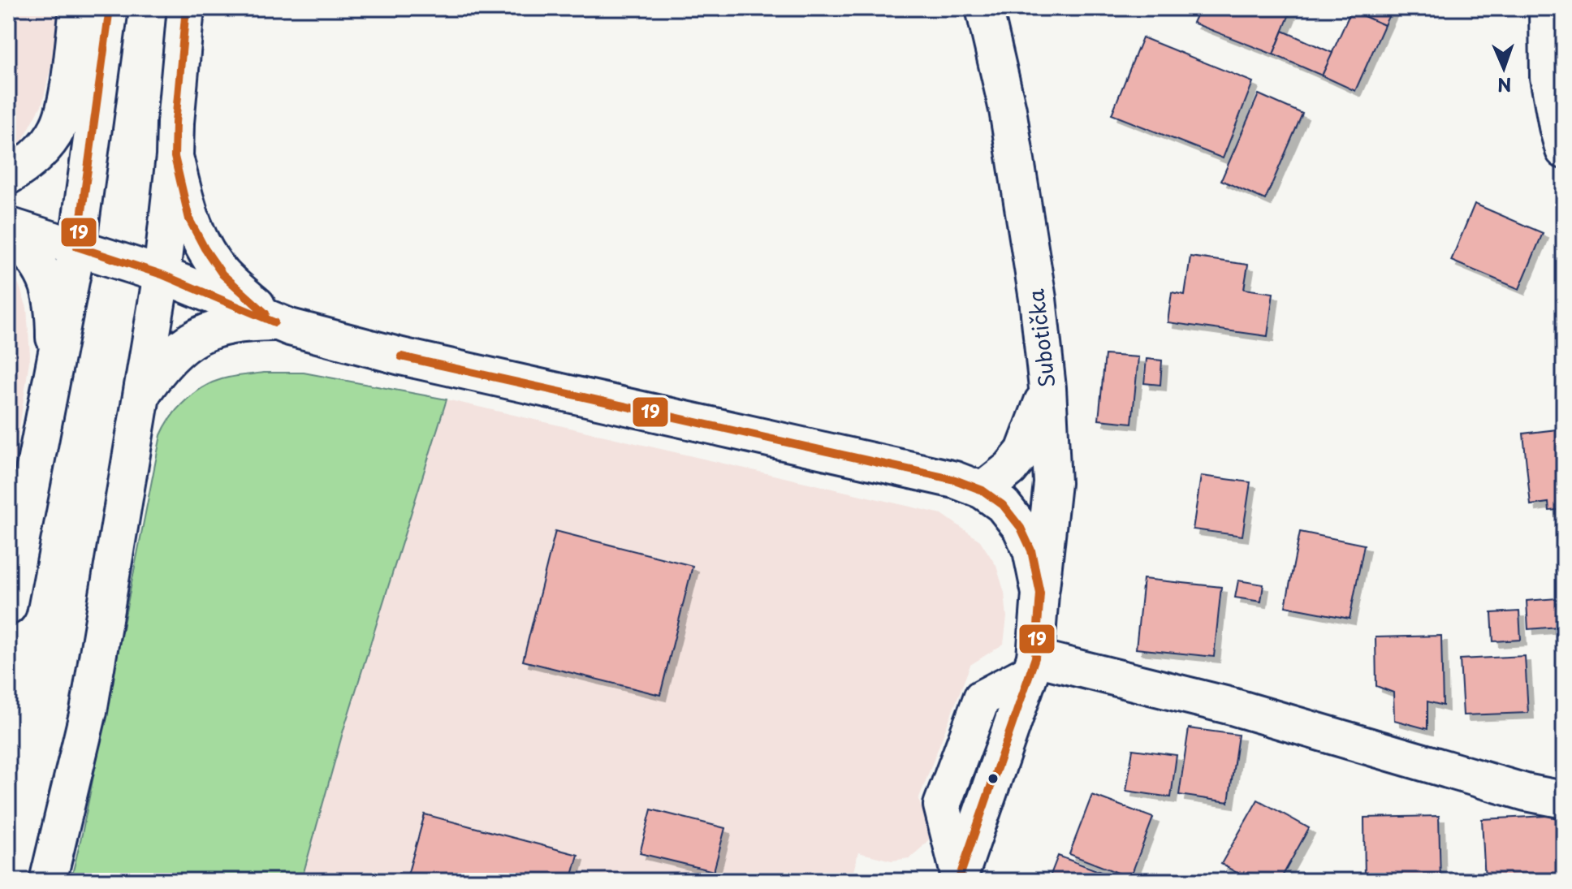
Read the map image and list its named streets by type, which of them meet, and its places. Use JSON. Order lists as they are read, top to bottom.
{
  "streets": {
    "street": ["Subotička"]
  },
  "lines": ["transit line 19"],
  "north": "bottom"
}
